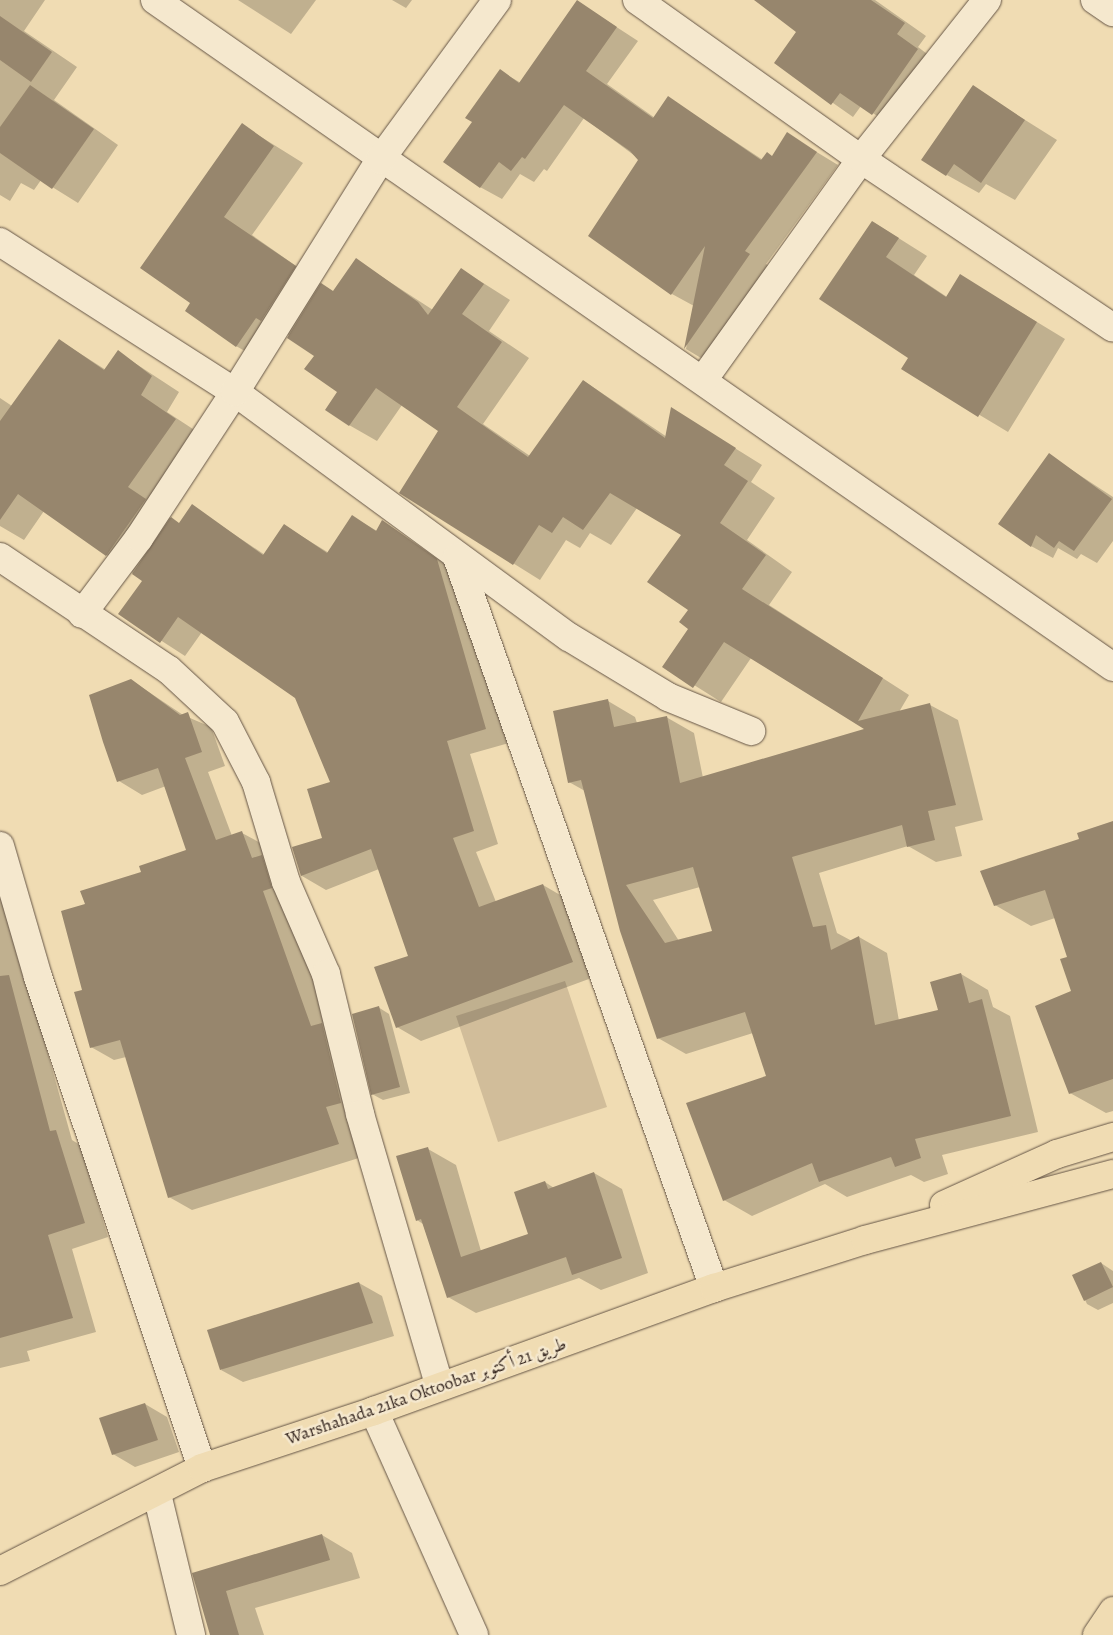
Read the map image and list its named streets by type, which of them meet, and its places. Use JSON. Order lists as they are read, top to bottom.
{
  "streets": {
    "main road": ["Warshahada 21ka Oktoobar طريق 21 أكتوبر"]
  }
}
